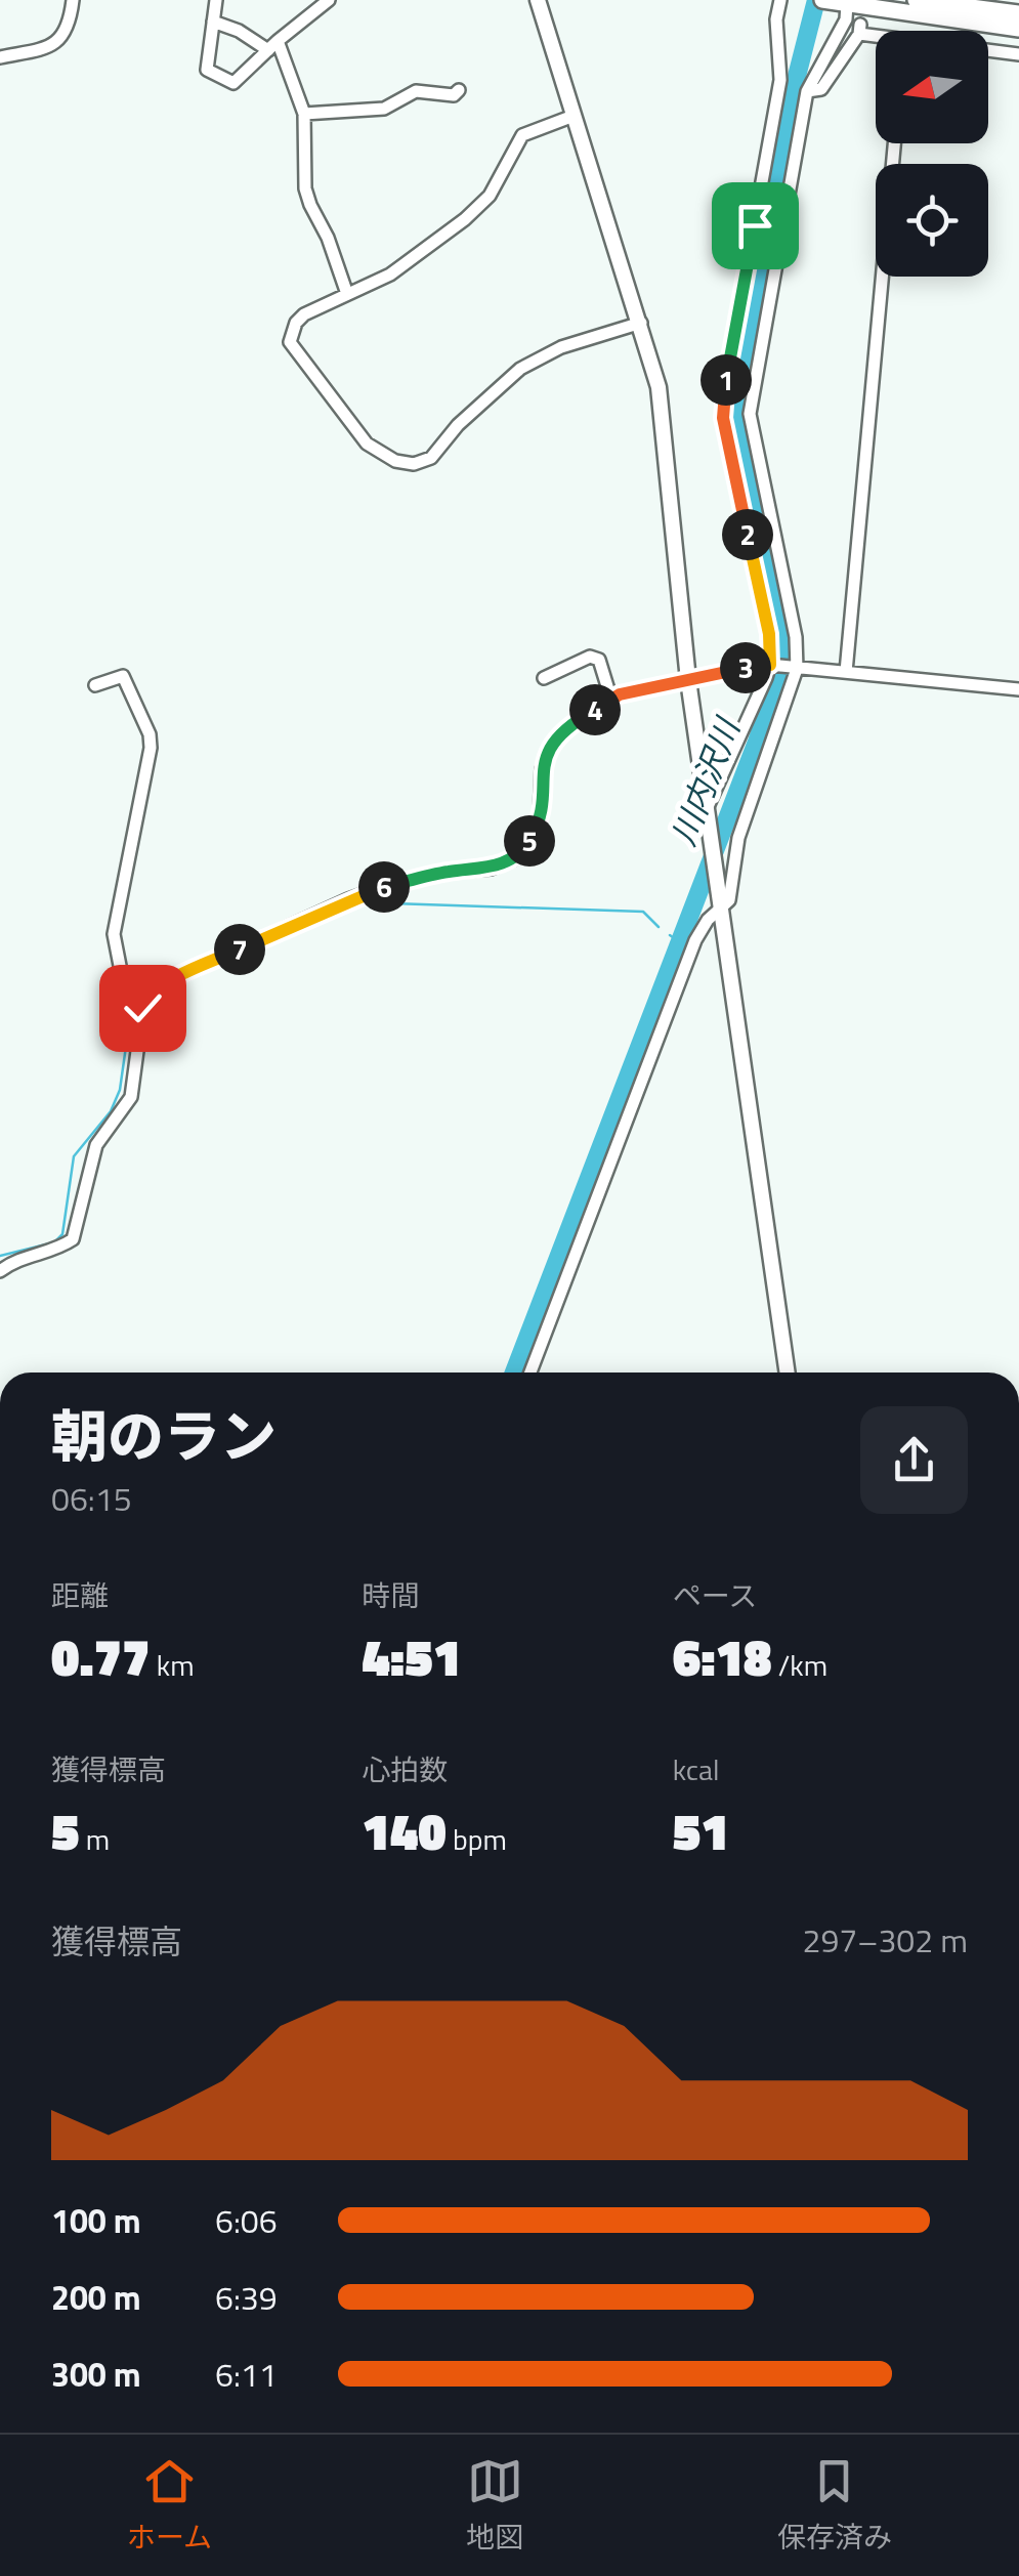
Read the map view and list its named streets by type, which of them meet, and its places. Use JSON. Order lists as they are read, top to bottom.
{
  "water": ["川内沢川"],
  "north": "left",
  "page": {
    "pins": [
      "1",
      "2",
      "3",
      "4",
      "5",
      "6",
      "7"
    ],
    "heading": ["朝のラン", "06:15"],
    "stats": [
      ["距離", "0.77 km"],
      ["時間", "4:51"],
      ["ペース", "6:18 /km"],
      ["獲得標高", "5 m"],
      ["心拍数", "140 bpm"],
      ["kcal", "51"]
    ],
    "chart": ["獲得標高", "297–302 m"],
    "list": [
      {
        "name": "100 m",
        "note": "6:06"
      },
      {
        "name": "200 m",
        "note": "6:39"
      },
      {
        "name": "300 m",
        "note": "6:11"
      }
    ],
    "tabs": ["ホーム", "地図", "保存済み"]
  }
}
